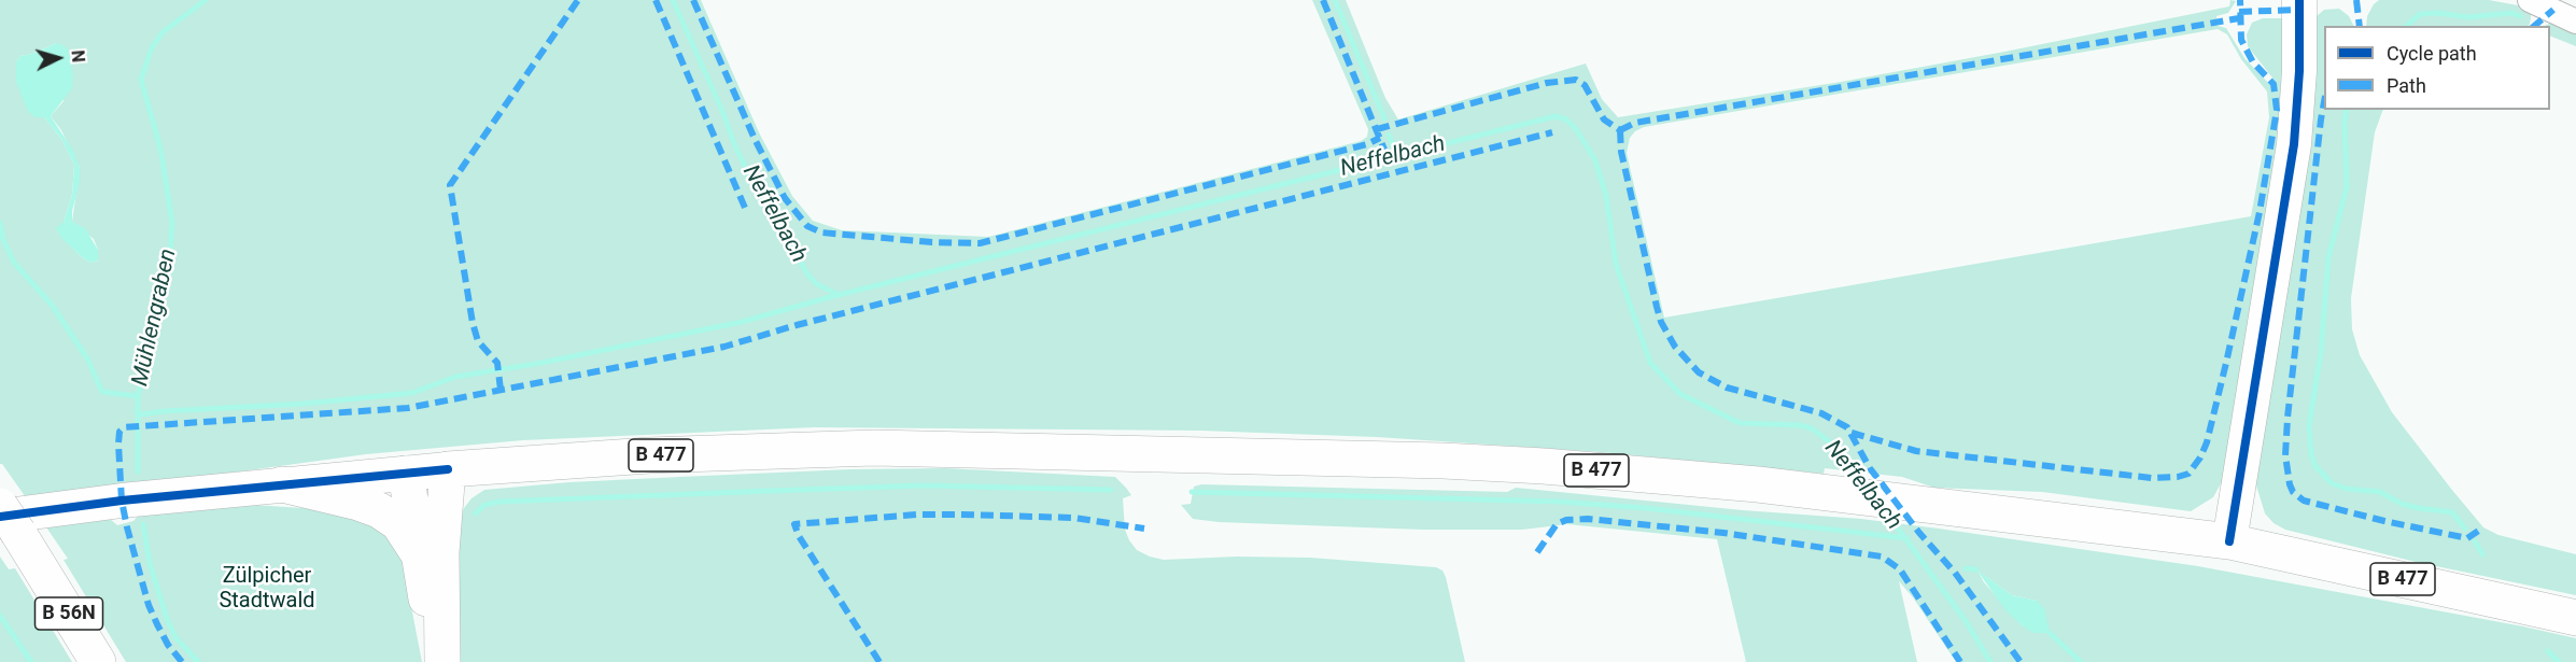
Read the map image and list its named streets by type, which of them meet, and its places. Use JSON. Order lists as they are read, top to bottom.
{
  "streets": {
    "main road": ["B 477", "B 56N"]
  },
  "water": ["Neffelbach", "Mühlengraben"],
  "parks": ["Zülpicher Stadtwald"],
  "legend": ["Cycle path", "Path"],
  "north": "right"
}
